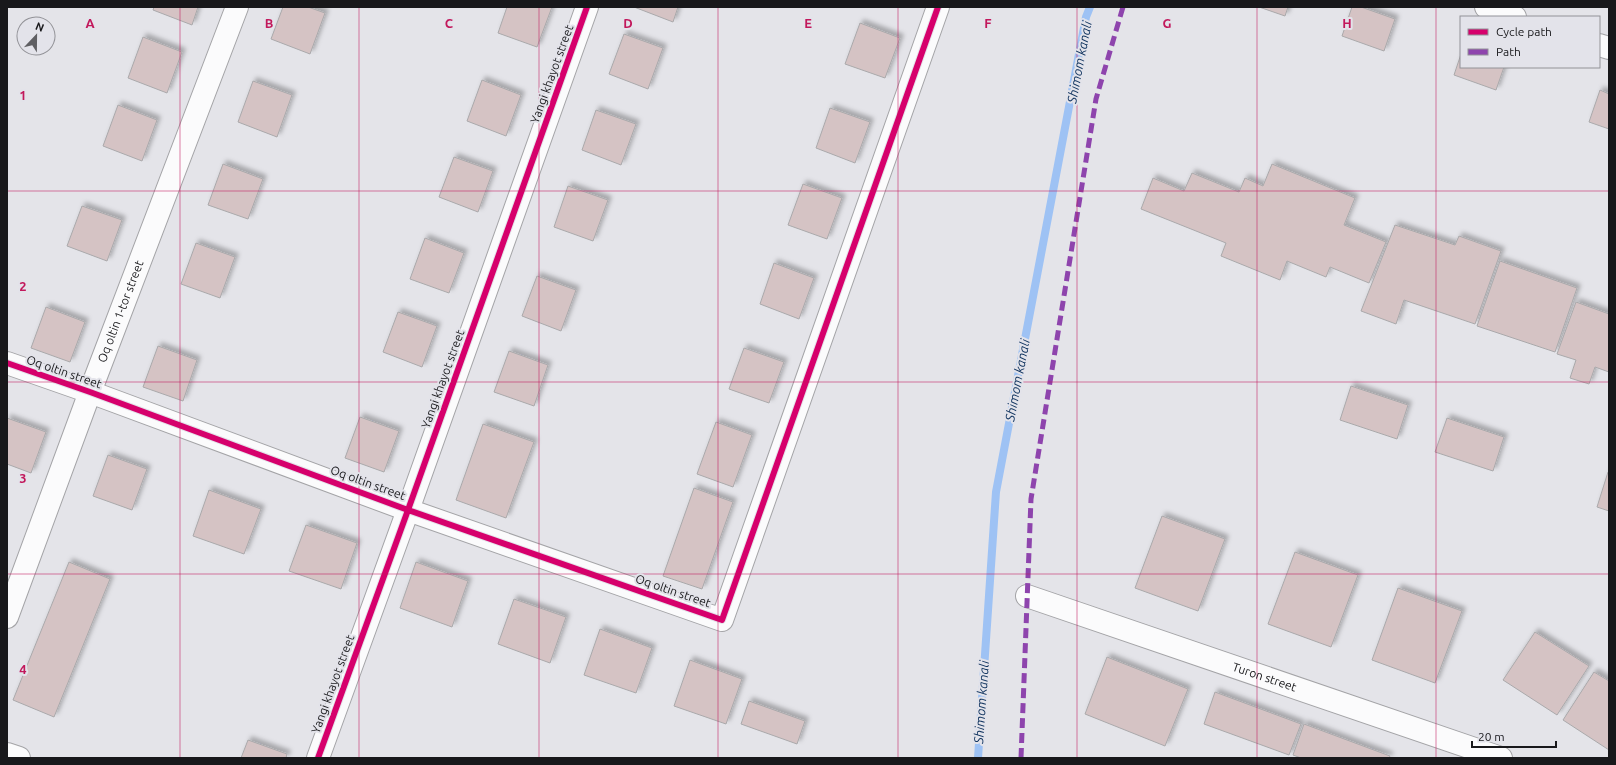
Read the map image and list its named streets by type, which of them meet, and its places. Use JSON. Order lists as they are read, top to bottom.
{
  "streets": {
    "street": [
      "Yangi khayot street",
      "Oq oltin 1-tor street",
      "Oq oltin street",
      "Turon street"
    ]
  },
  "crossings": [
    ["Yangi khayot street", "Oq oltin street"],
    ["Oq oltin 1-tor street", "Oq oltin street"]
  ],
  "water": ["Shimom kanali"],
  "legend": ["Cycle path", "Path"],
  "scale_bar": "20 m",
  "north": "top",
  "grid": {
    "columns": [
      "A",
      "B",
      "C",
      "D",
      "E",
      "F",
      "G",
      "H"
    ],
    "rows": [
      "1",
      "2",
      "3",
      "4"
    ]
  }
}
